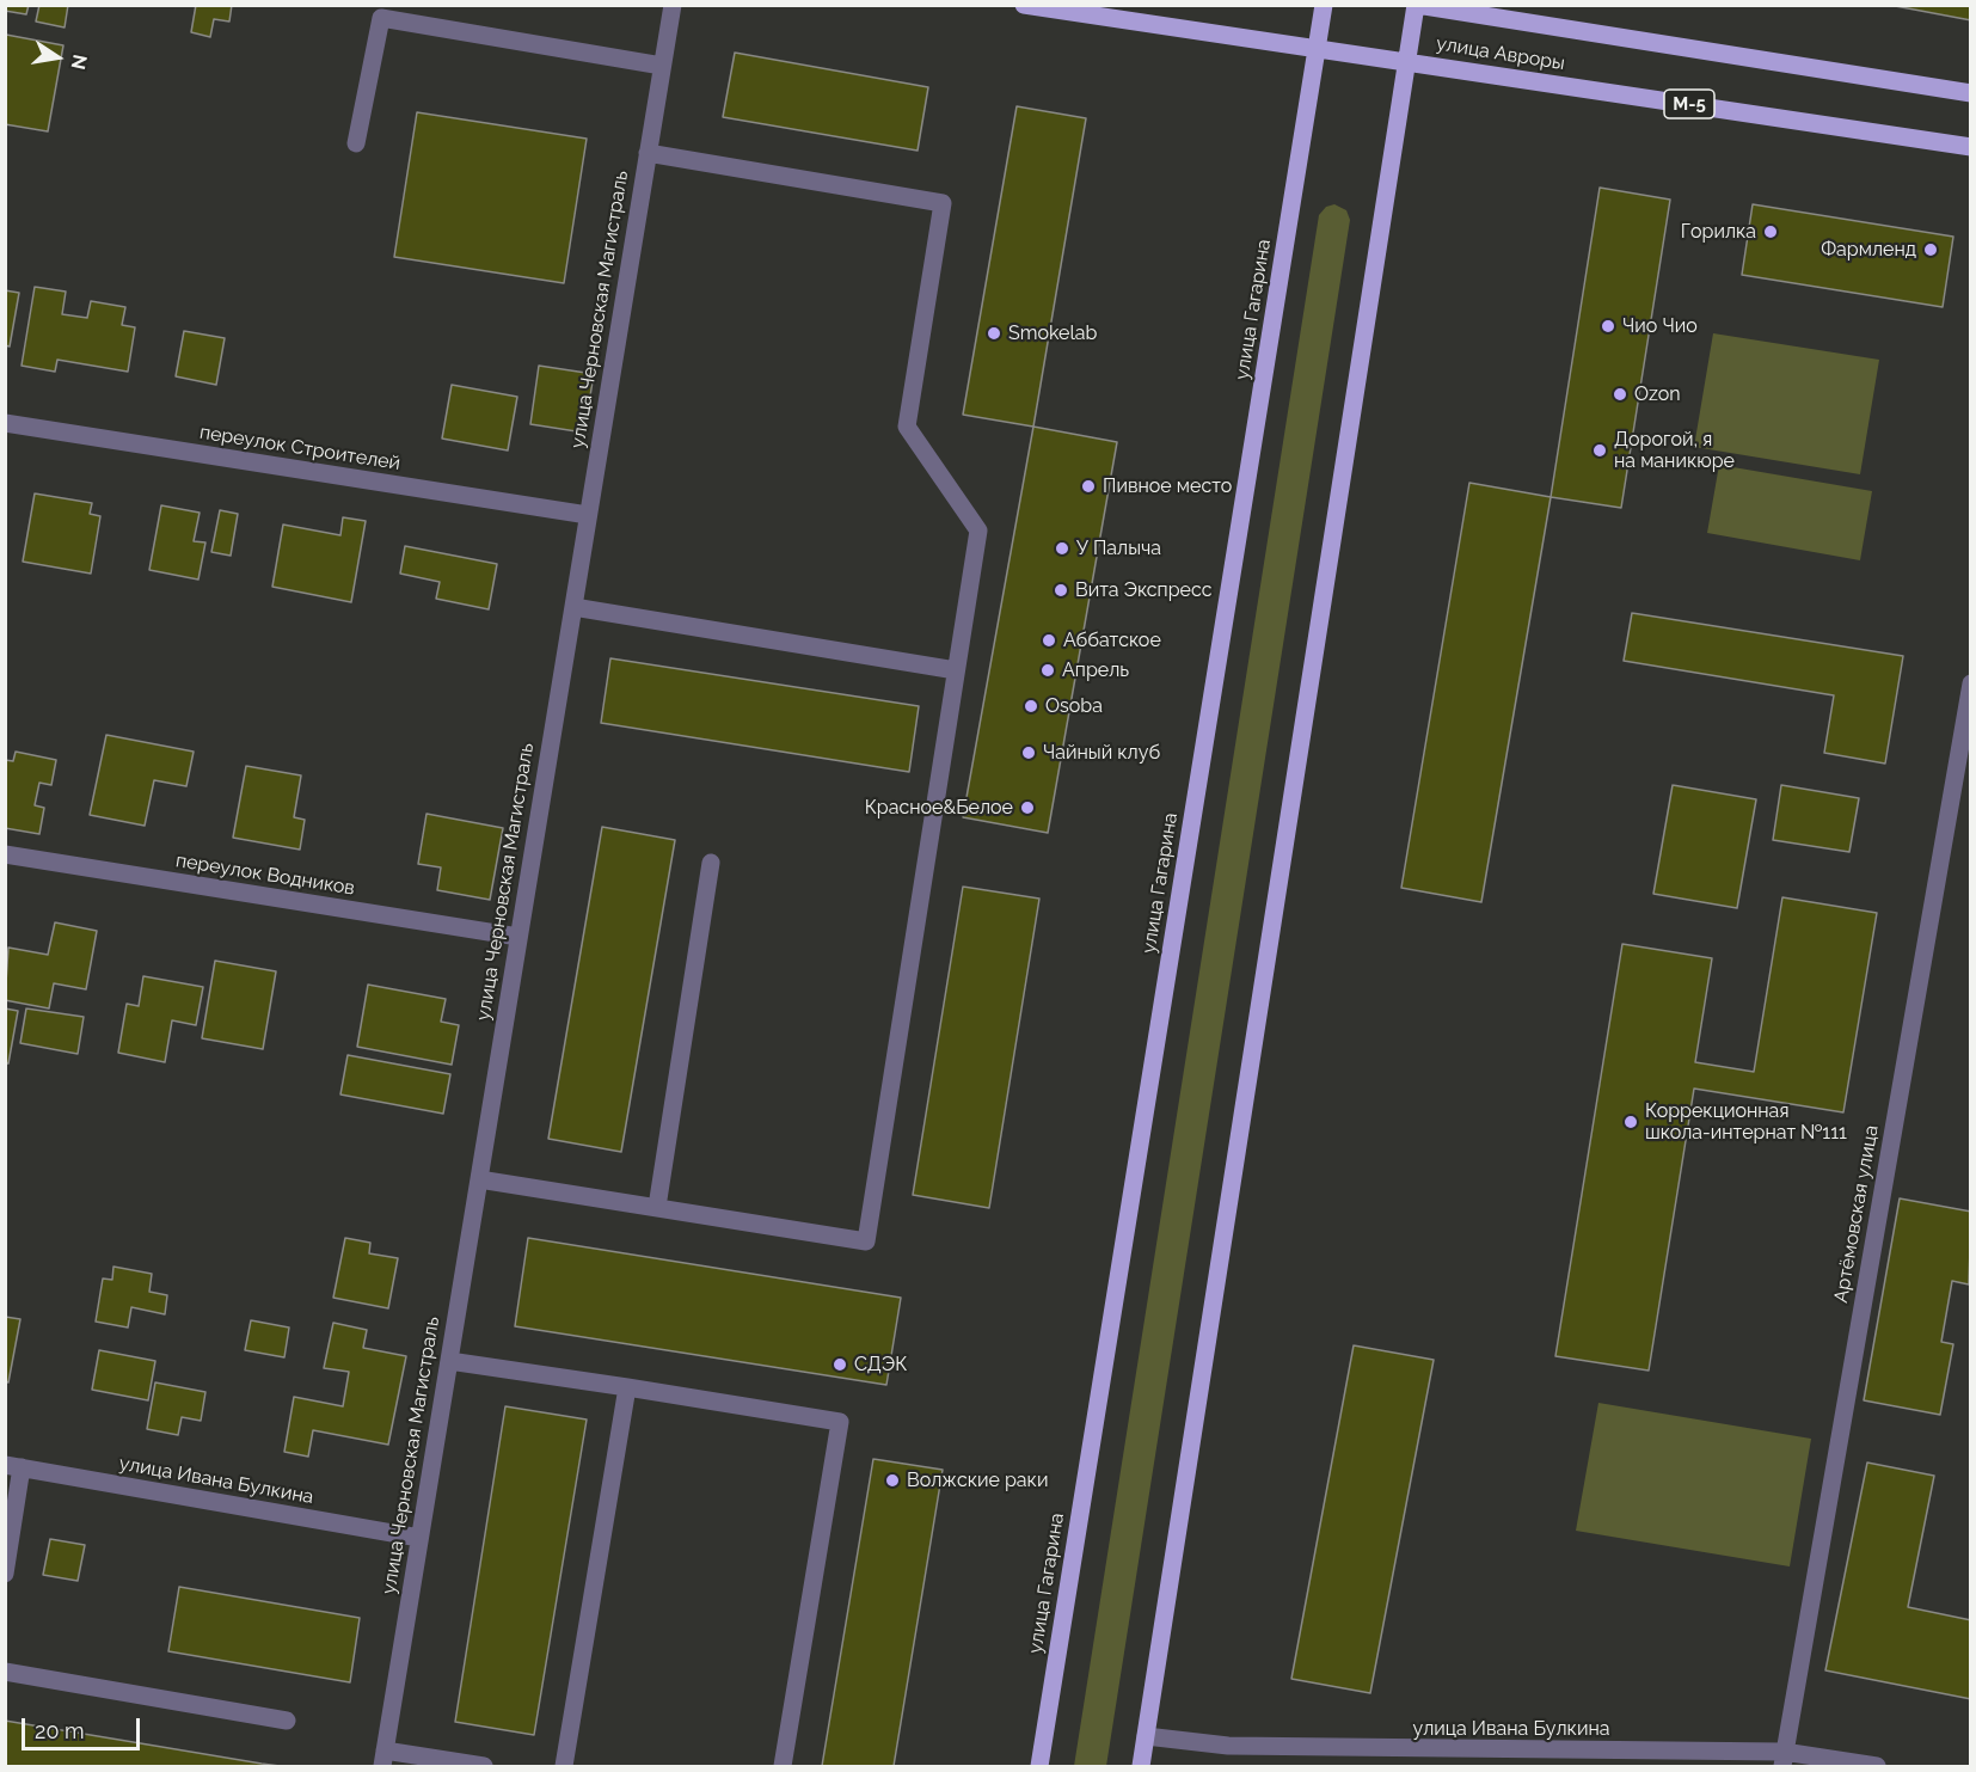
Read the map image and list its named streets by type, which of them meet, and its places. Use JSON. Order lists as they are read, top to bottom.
{
  "streets": {
    "main road": ["улица Авроры", "М-5", "улица Гагарина"],
    "street": [
      "улица Черновская Магистраль",
      "переулок Строителей",
      "переулок Водников",
      "Артёмовская улица",
      "улица Ивана Булкина"
    ]
  },
  "crossings": [
    ["улица Авроры", "улица Гагарина"],
    ["улица Черновская Магистраль", "переулок Строителей"],
    ["улица Черновская Магистраль", "переулок Водников"],
    ["улица Черновская Магистраль", "улица Ивана Булкина"],
    ["Артёмовская улица", "улица Ивана Булкина"]
  ],
  "places": [
    "Горилка",
    "Фармленд",
    "Чио Чио",
    "Smokelab",
    "Ozon",
    "Дорогой, я на маникюре",
    "Пивное место",
    "У Палыча",
    "Вита Экспресс",
    "Аббатское",
    "Апрель",
    "Osoba",
    "Чайный клуб",
    "Красное&Белое",
    "Коррекционная школа-интернат №111",
    "СДЭК",
    "Волжские раки"
  ],
  "scale_bar": "20 m",
  "north": "right"
}
